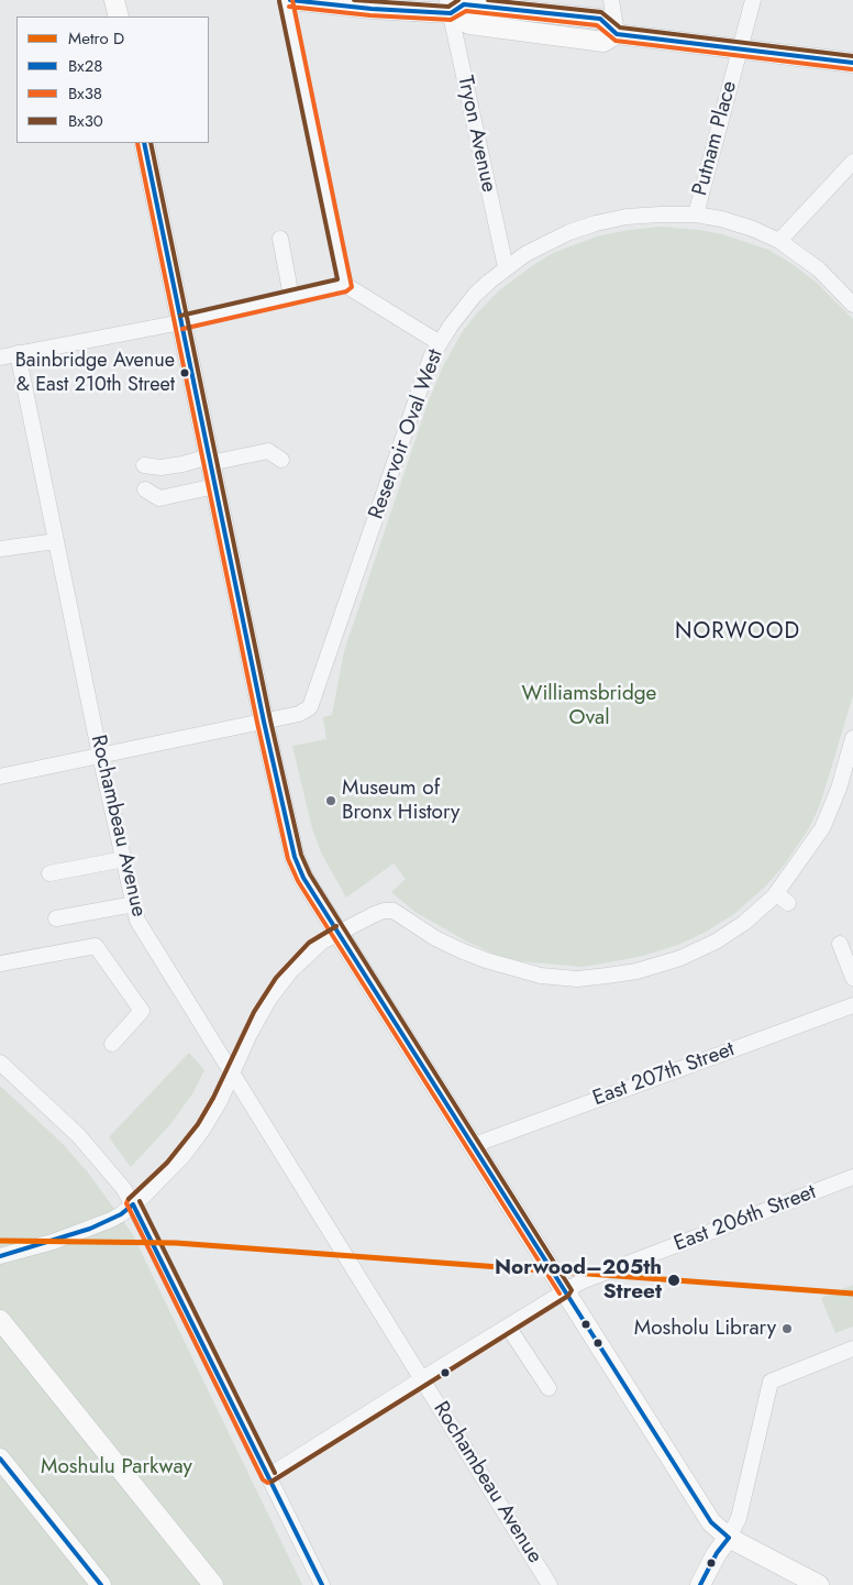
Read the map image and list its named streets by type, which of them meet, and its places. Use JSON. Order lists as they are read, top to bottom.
{
  "streets": {
    "street": [
      "Tryon Avenue",
      "Putnam Place",
      "Reservoir Oval West",
      "Rochambeau Avenue",
      "East 207th Street",
      "East 206th Street"
    ]
  },
  "crossings": [
    ["Tryon Avenue", "Reservoir Oval West"],
    ["Putnam Place", "Reservoir Oval West"],
    ["Rochambeau Avenue", "East 206th Street"]
  ],
  "districts": ["NORWOOD"],
  "parks": ["Williamsbridge Oval", "Moshulu Parkway"],
  "places": [
    "Bainbridge Avenue & East 210th Street",
    "Museum of Bronx History",
    "Norwood–205th Street",
    "Mosholu Library"
  ],
  "lines": [
    "transit line Bx28",
    "transit line Bx38",
    "transit line Bx30",
    "metro line D"
  ],
  "legend": [
    "Metro D",
    "Bx28",
    "Bx38",
    "Bx30"
  ]
}
